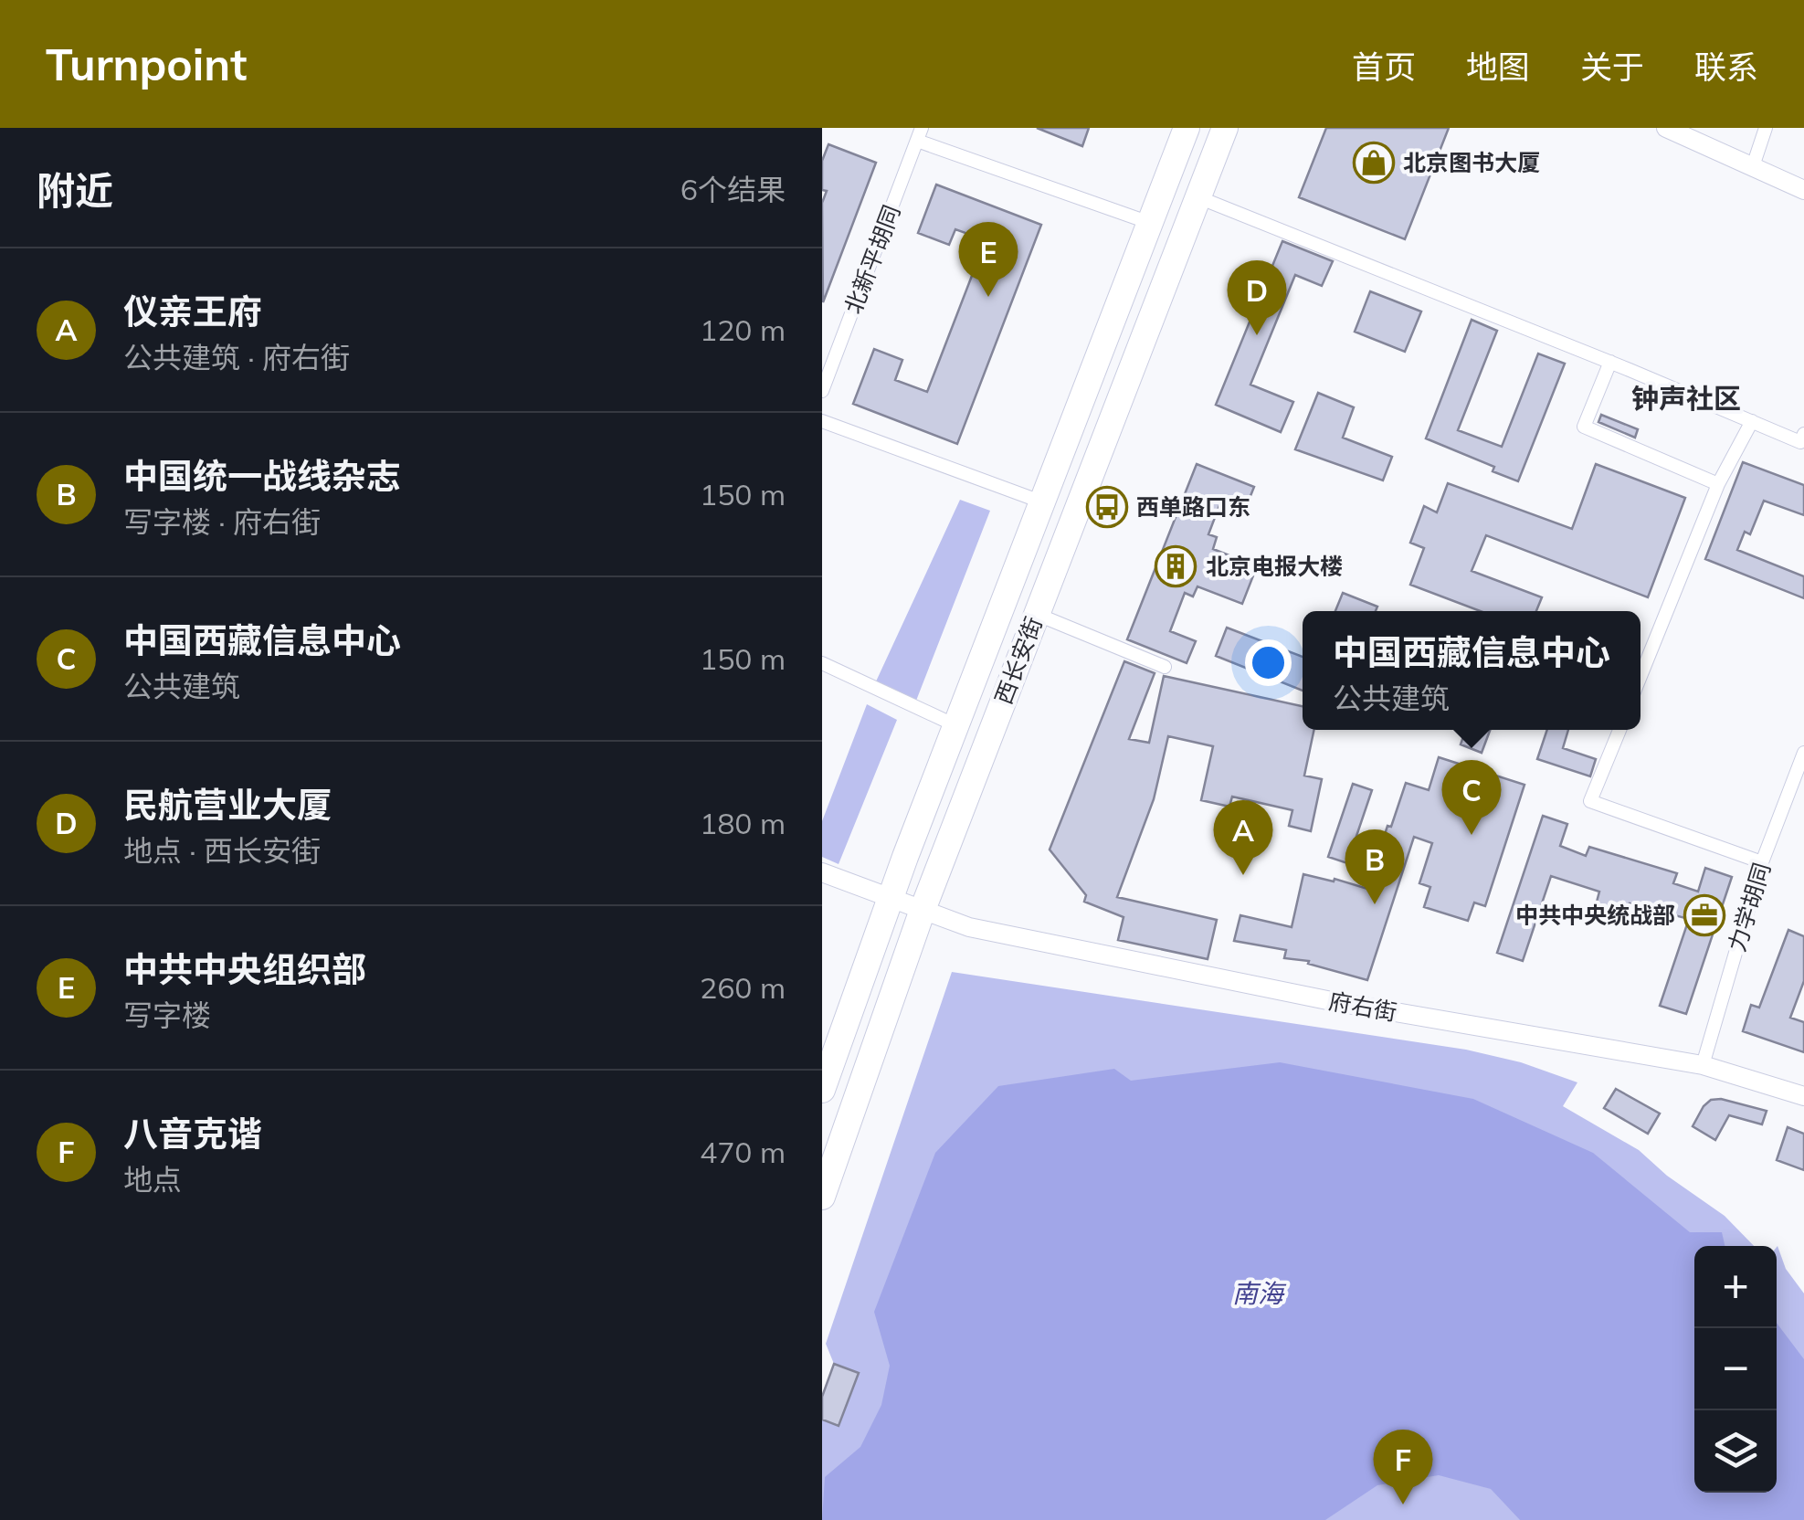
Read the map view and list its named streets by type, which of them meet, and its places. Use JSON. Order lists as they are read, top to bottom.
{
  "streets": {
    "highway": ["西长安街"],
    "main road": ["府右街"],
    "street": ["北新平胡同", "力学胡同"]
  },
  "crossings": [
    ["西长安街", "府右街"],
    ["力学胡同", "府右街"]
  ],
  "districts": ["钟声社区"],
  "water": ["南海"],
  "places": {
    "shop": ["北京图书大厦"],
    "bus stop": ["西单路口东"],
    "building": ["北京电报大楼"],
    "office": ["中共中央统战部"]
  },
  "page": {
    "header": "Turnpoint",
    "nav": [
      "首页",
      "地图",
      "关于",
      "联系"
    ],
    "heading": ["附近", "6个结果"],
    "pins": [
      "E",
      "D",
      "C",
      "A",
      "B",
      "F"
    ],
    "list": [
      {
        "mark": "A",
        "name": "仪亲王府",
        "note": "公共建筑 · 府右街",
        "value": "120 m"
      },
      {
        "mark": "B",
        "name": "中国统一战线杂志",
        "note": "写字楼 · 府右街",
        "value": "150 m"
      },
      {
        "mark": "C",
        "name": "中国西藏信息中心",
        "note": "公共建筑",
        "value": "150 m"
      },
      {
        "mark": "D",
        "name": "民航营业大厦",
        "note": "地点 · 西长安街",
        "value": "180 m"
      },
      {
        "mark": "E",
        "name": "中共中央组织部",
        "note": "写字楼",
        "value": "260 m"
      },
      {
        "mark": "F",
        "name": "八音克谐",
        "note": "地点",
        "value": "470 m"
      }
    ],
    "popup": ["中国西藏信息中心", "公共建筑"],
    "map_buttons": ["+", "−"]
  }
}
